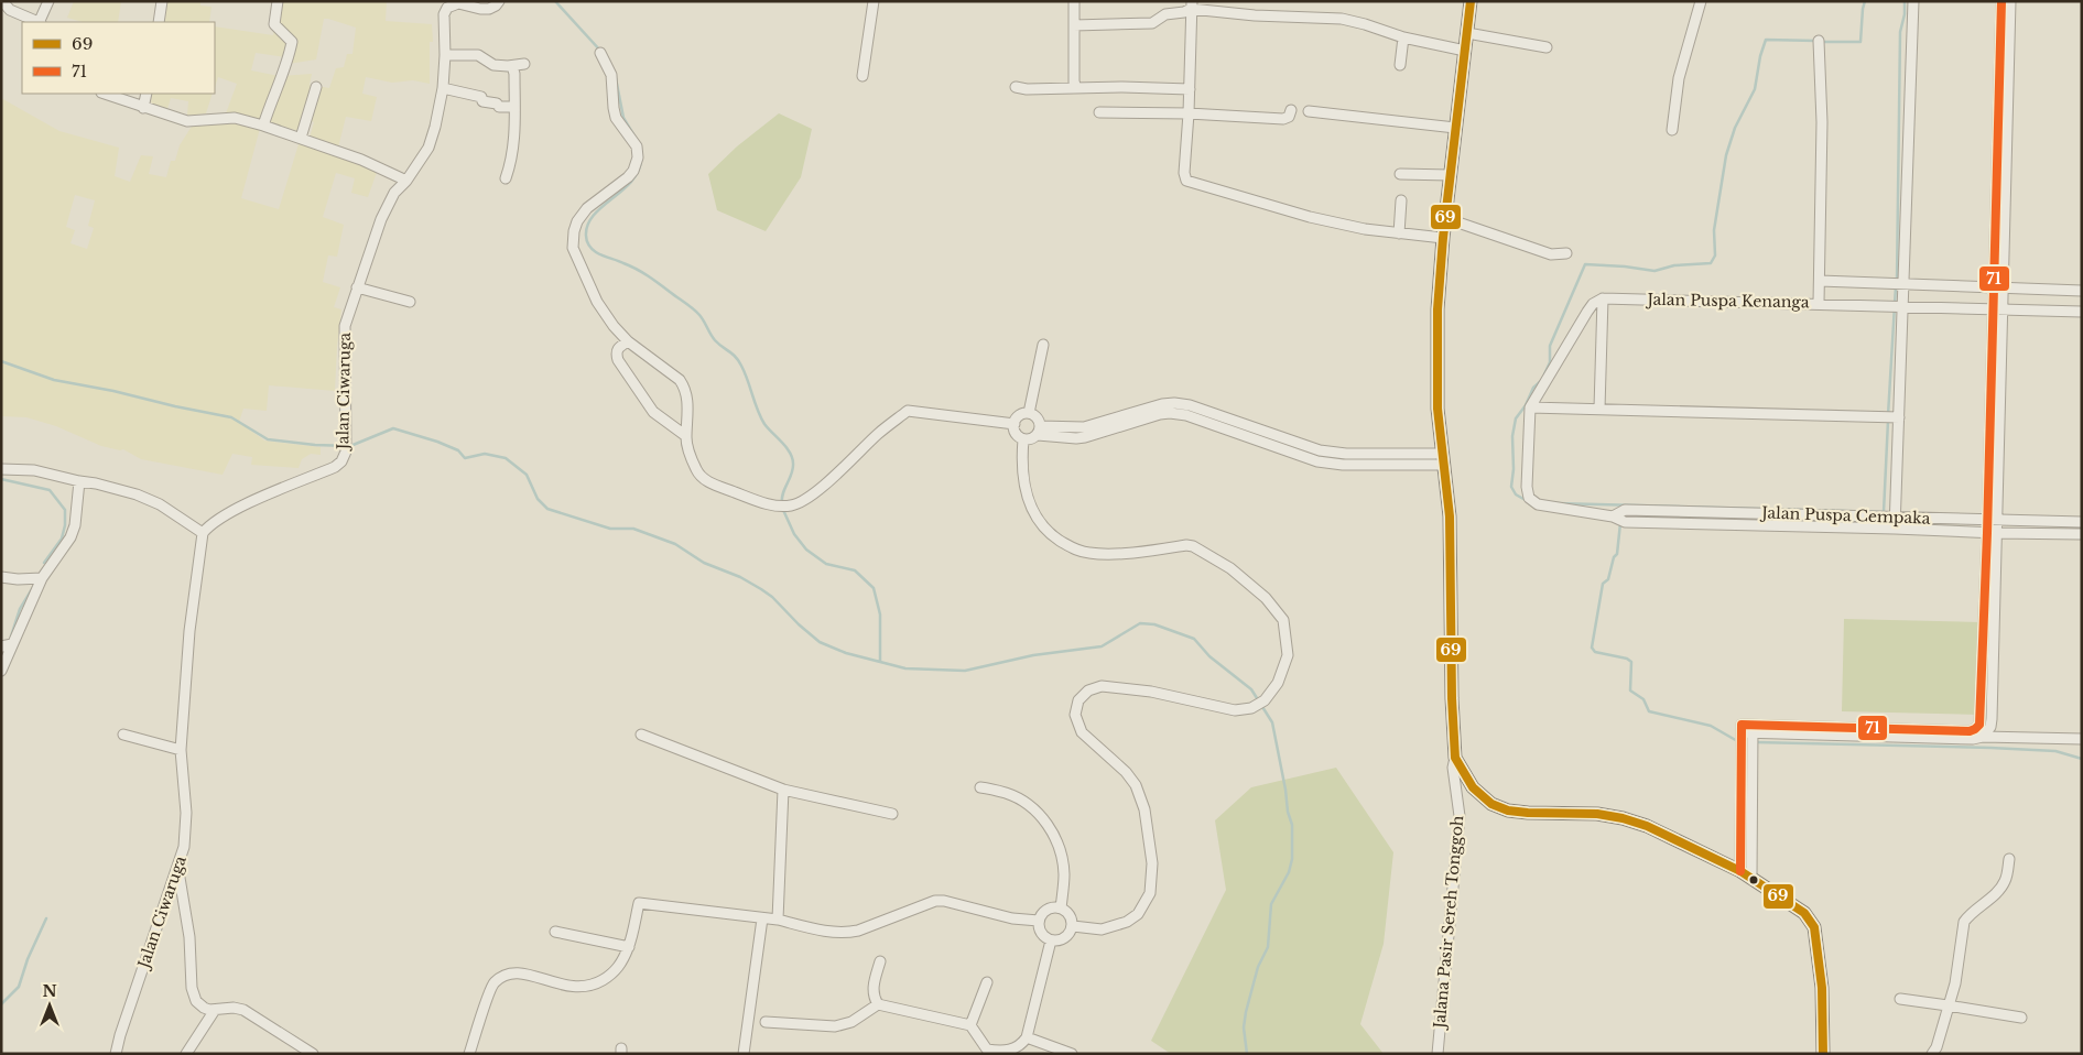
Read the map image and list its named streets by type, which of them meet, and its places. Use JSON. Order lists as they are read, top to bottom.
{
  "streets": {
    "street": [
      "Jalan Puspa Kenanga",
      "Jalan Ciwaruga",
      "Jalan Puspa Cempaka",
      "Jalana Pasir Sereh Tonggoh"
    ]
  },
  "lines": ["transit line 69", "transit line 71"],
  "legend": ["69", "71"],
  "north": "top"
}
